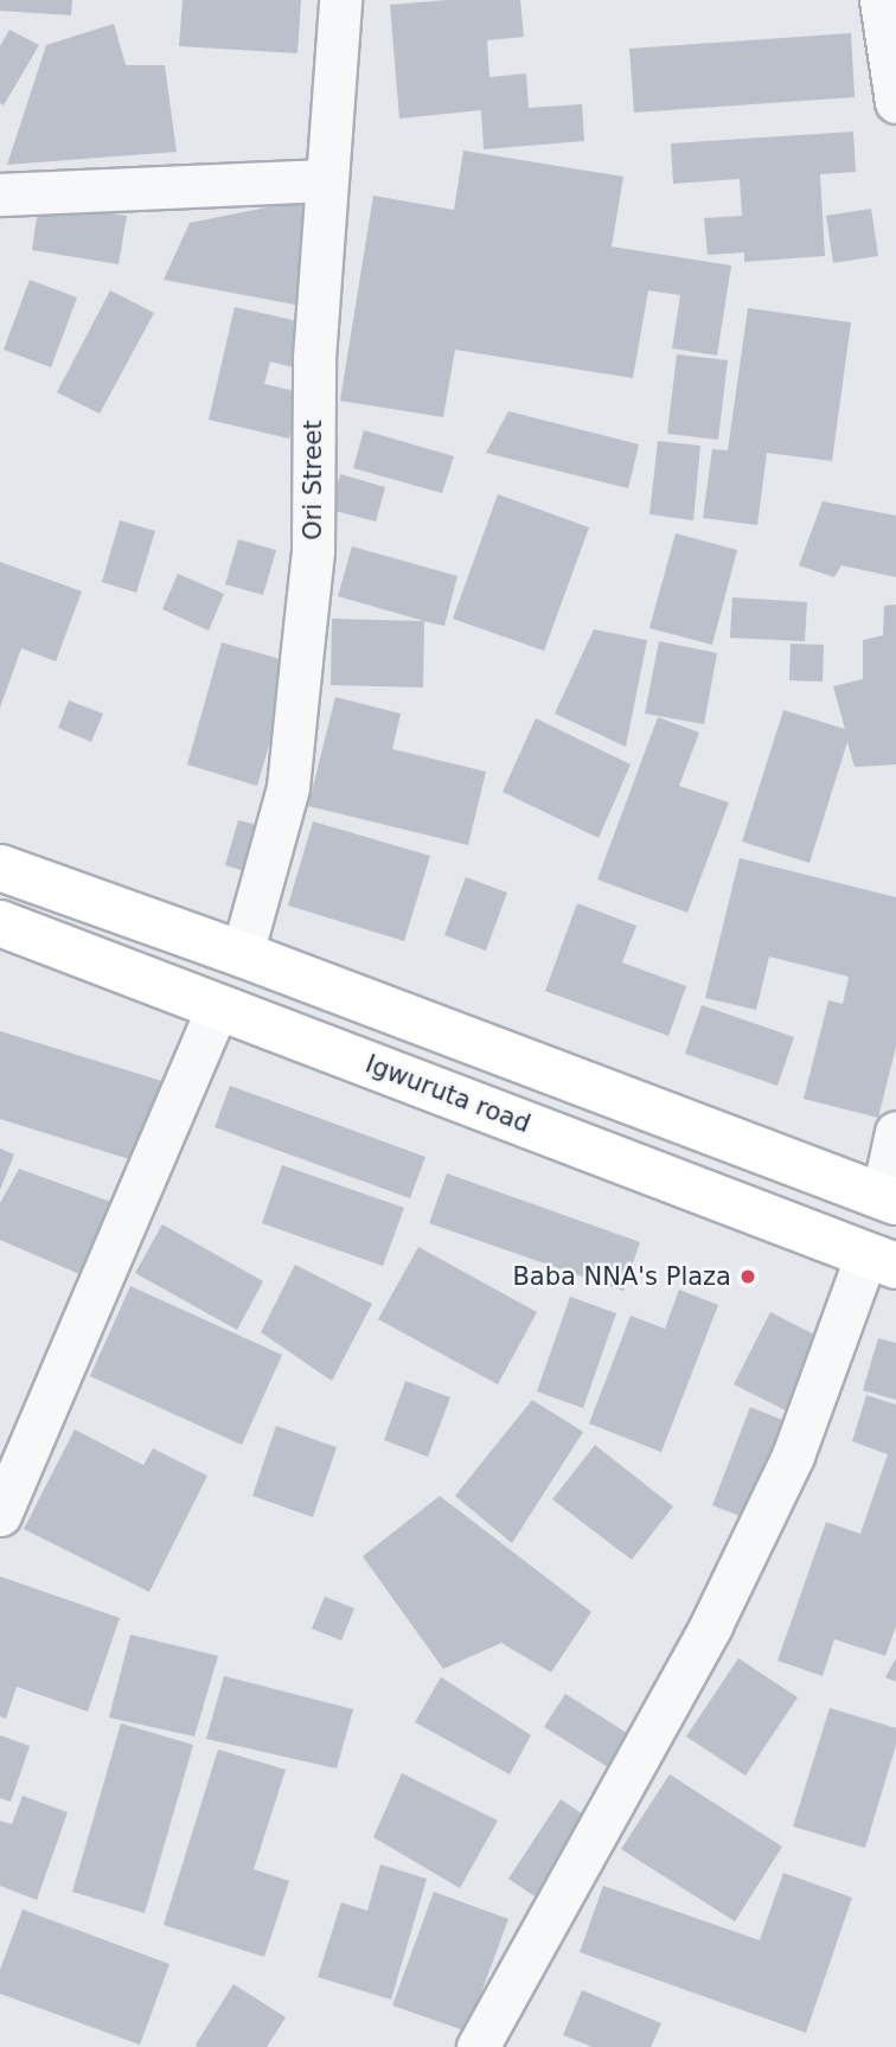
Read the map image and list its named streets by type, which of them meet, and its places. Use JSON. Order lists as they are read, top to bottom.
{
  "streets": {
    "main road": ["Igwuruta road"],
    "street": ["Ori Street"]
  },
  "places": ["Baba NNA's Plaza"]
}
